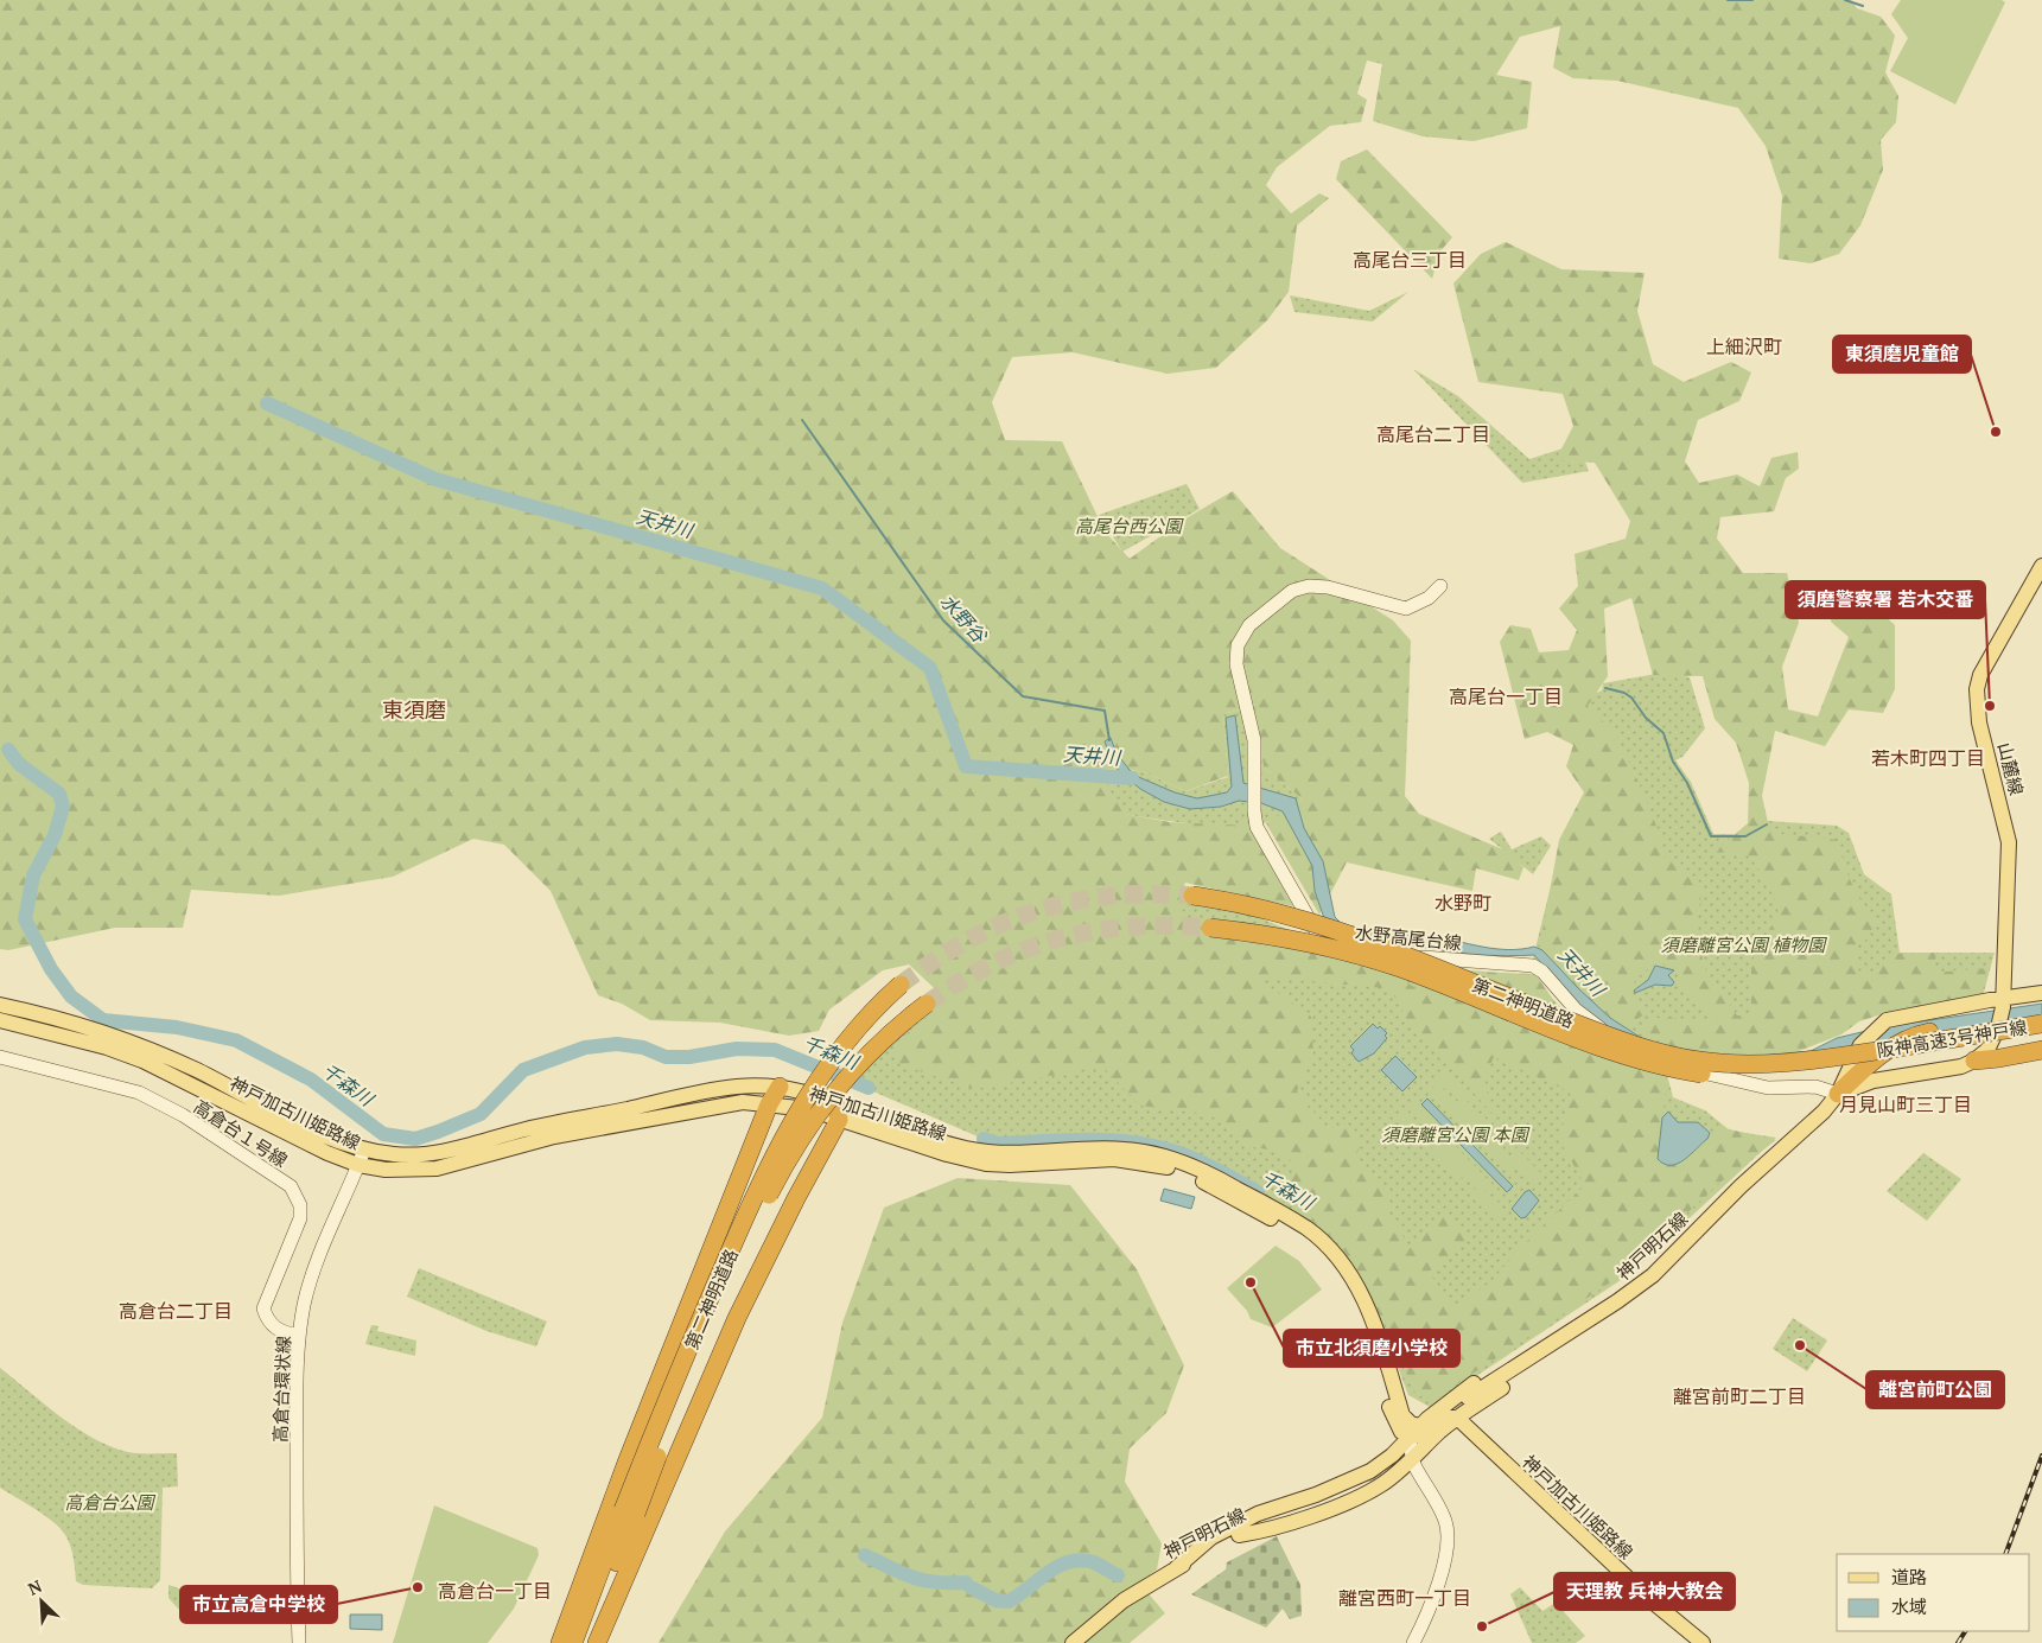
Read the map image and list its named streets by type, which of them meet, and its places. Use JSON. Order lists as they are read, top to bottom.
{
  "streets": {
    "highway": ["第二神明道路", "阪神高速3号神戸線"],
    "main road": ["山麓線", "神戸加古川姫路線", "神戸明石線"],
    "street": ["水野高尾台線", "高倉台１号線", "高倉台環状線"]
  },
  "crossings": [
    ["山麓線", "神戸明石線"],
    ["水野高尾台線", "神戸明石線"],
    ["第二神明道路", "阪神高速3号神戸線"],
    ["第二神明道路", "神戸明石線"],
    ["阪神高速3号神戸線", "神戸明石線"],
    ["神戸加古川姫路線", "高倉台環状線"],
    ["高倉台１号線", "高倉台環状線"]
  ],
  "districts": [
    "高尾台三丁目",
    "上細沢町",
    "高尾台二丁目",
    "高尾台一丁目",
    "東須磨",
    "若木町四丁目",
    "水野町",
    "月見山町三丁目",
    "高倉台二丁目",
    "離宮前町二丁目",
    "高倉台一丁目",
    "離宮西町一丁目"
  ],
  "water": ["天井川", "水野谷", "千森川"],
  "parks": [
    "高尾台西公園",
    "須磨離宮公園 植物園",
    "須磨離宮公園 本園",
    "高倉台公園"
  ],
  "places": [
    "東須磨児童館",
    "須磨警察署 若木交番",
    "市立北須磨小学校",
    "離宮前町公園",
    "市立高倉中学校",
    "天理教 兵神大教会"
  ],
  "legend": ["道路", "水域"],
  "north": "top left"
}
